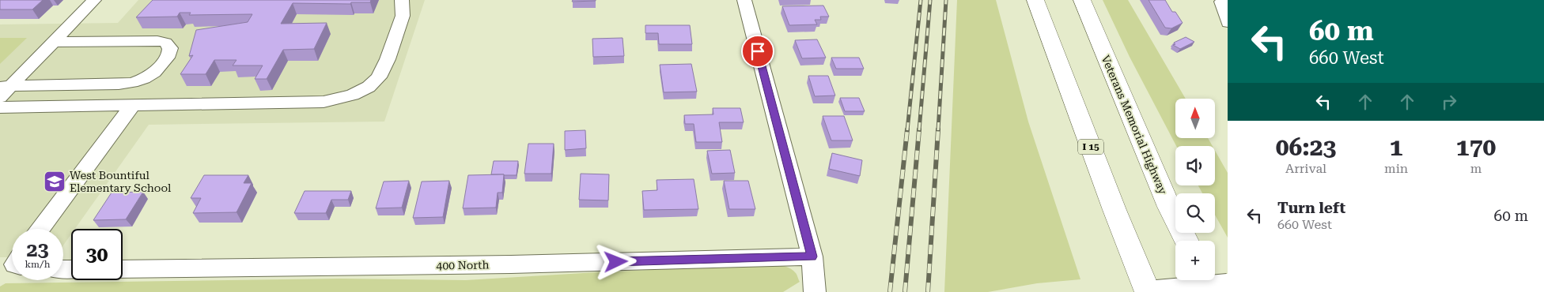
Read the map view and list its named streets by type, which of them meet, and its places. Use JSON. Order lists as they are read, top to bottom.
{
  "streets": {
    "main road": ["Veterans Memorial Highway", "I 15"],
    "street": ["400 North"]
  },
  "places": {
    "school or university": ["West Bountiful Elementary School"]
  },
  "north": "top",
  "page": {
    "turn": ["60 m", "660 West"],
    "map_buttons": "+",
    "eta": [
      "06:23",
      "Arrival",
      "1",
      "min",
      "170",
      "m"
    ],
    "list": [
      {
        "name": "Turn left",
        "note": "660 West",
        "value": "60 m"
      }
    ],
    "speed": "23 km/h",
    "limit": "30"
  }
}
